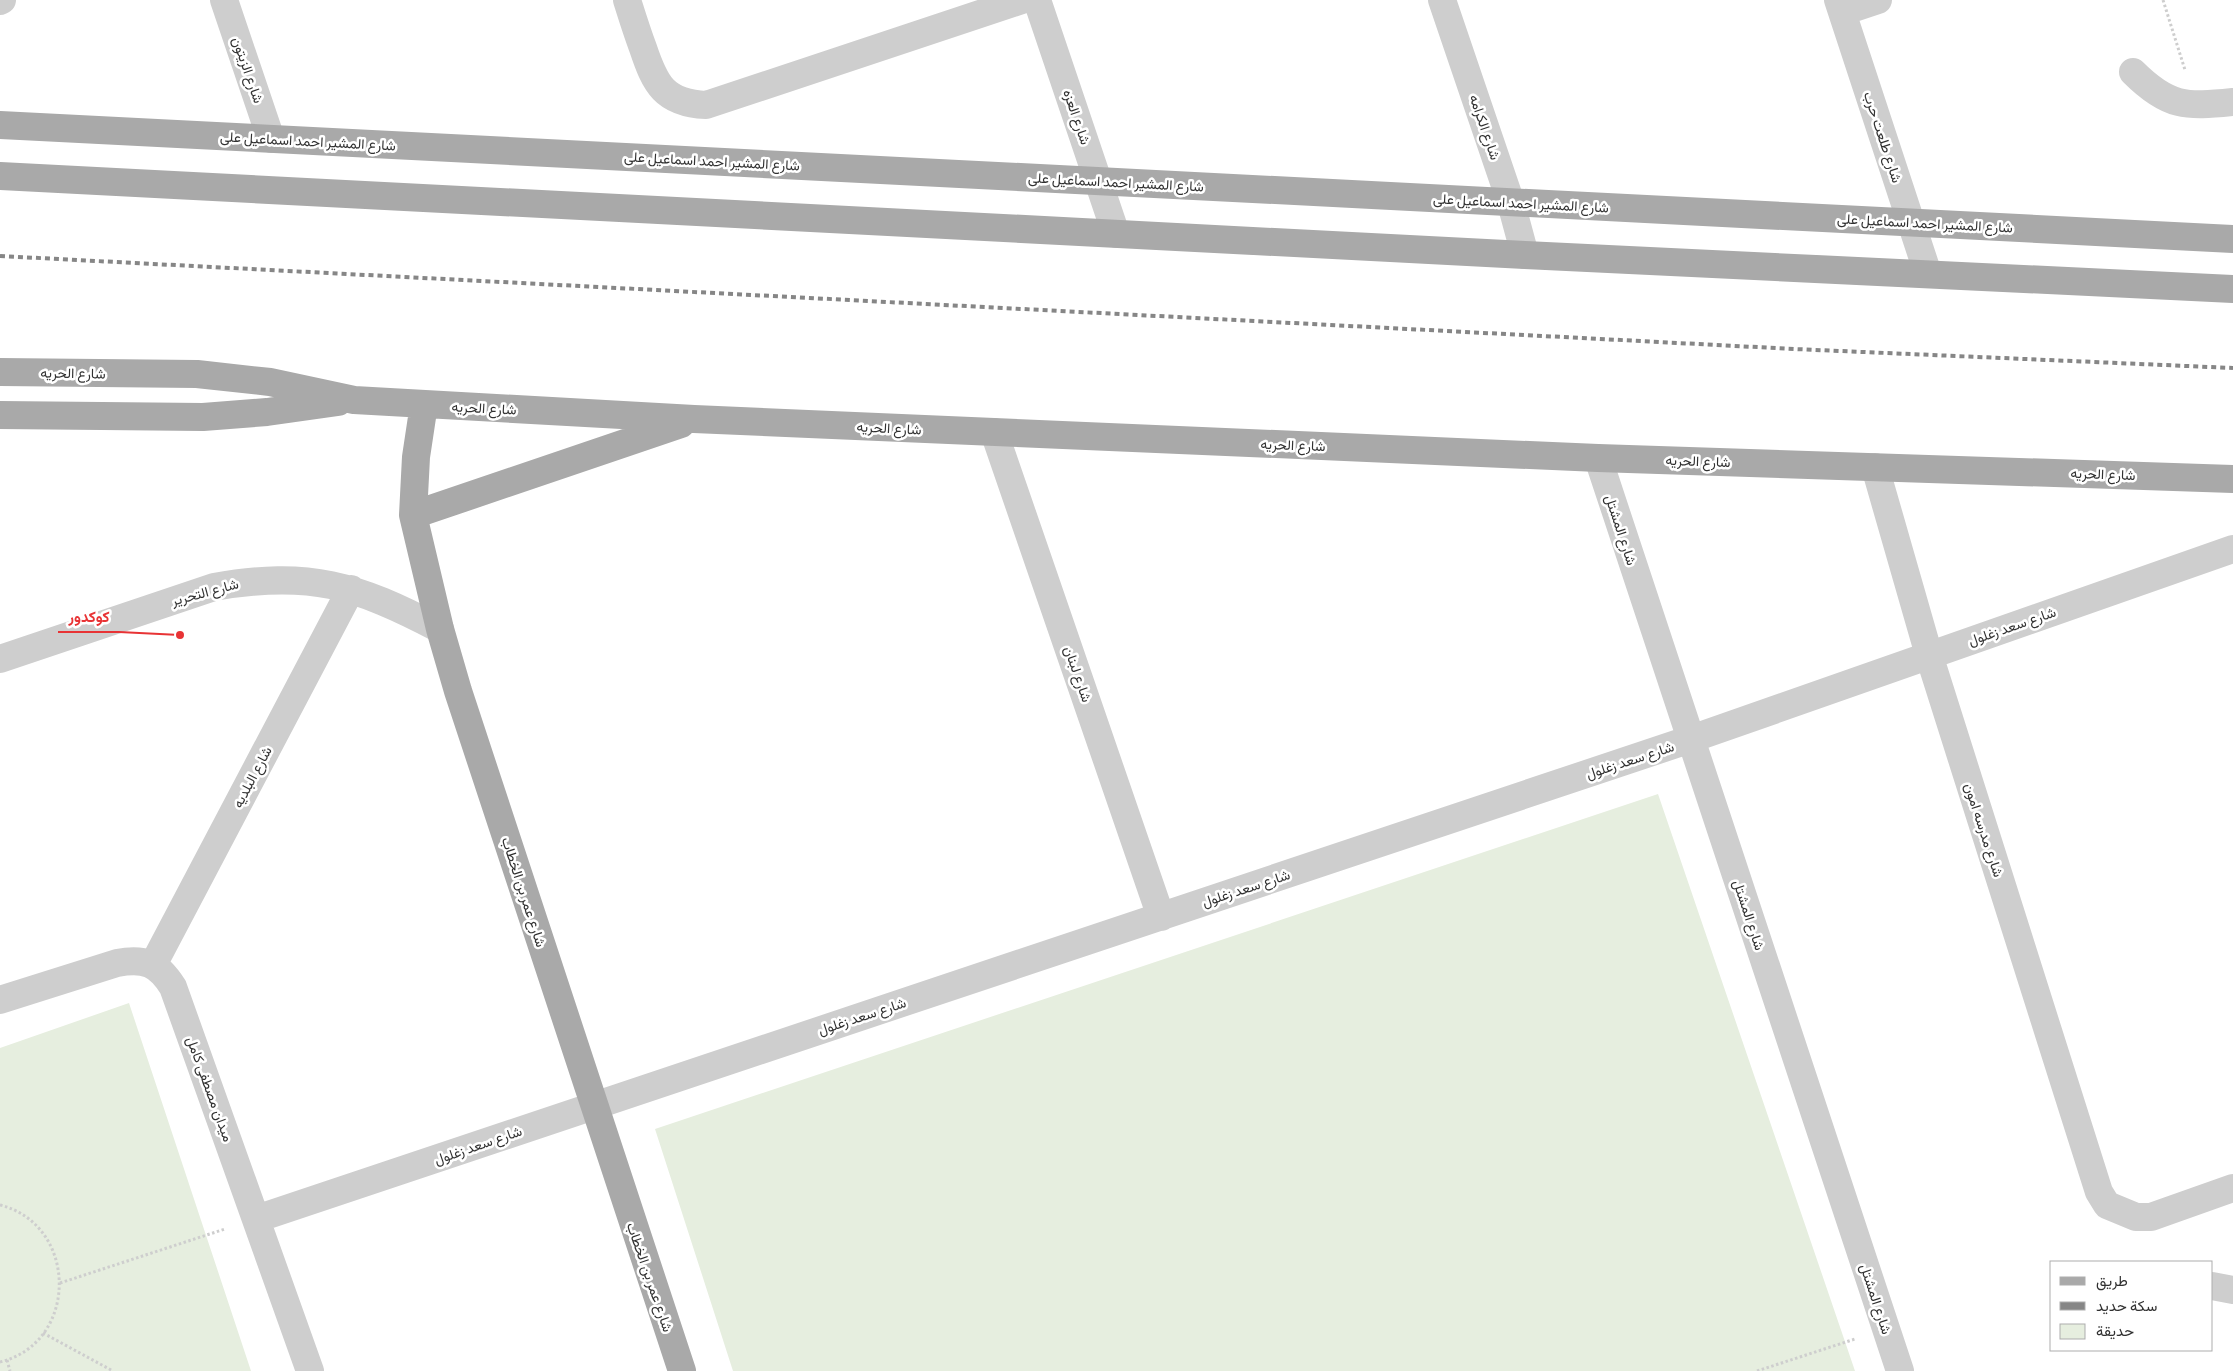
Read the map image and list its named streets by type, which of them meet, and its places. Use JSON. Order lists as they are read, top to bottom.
{
  "streets": {
    "main road": ["شارع المشير احمد اسماعيل على", "شارع الحريه", "شارع عمر بن الخطاب"],
    "street": [
      "شارع الزيتون",
      "شارع العزه",
      "شارع الكرامه",
      "شارع طلعت حرب",
      "شارع المشتل",
      "شارع التحرير",
      "شارع سعد زغلول",
      "شارع لبنان",
      "شارع البلديه",
      "شارع مدرسه امون",
      "ميدان مصطفى كامل"
    ]
  },
  "crossings": [
    ["شارع الزيتون", "شارع المشير احمد اسماعيل على"],
    ["شارع العزه", "شارع المشير احمد اسماعيل على"],
    ["شارع الكرامه", "شارع المشير احمد اسماعيل على"],
    ["شارع طلعت حرب", "شارع المشير احمد اسماعيل على"],
    ["شارع الحريه", "شارع المشتل"],
    ["شارع الحريه", "شارع لبنان"],
    ["شارع الحريه", "شارع مدرسه امون"],
    ["شارع الحريه", "شارع عمر بن الخطاب"],
    ["شارع المشتل", "شارع سعد زغلول"],
    ["شارع التحرير", "شارع البلديه"],
    ["شارع التحرير", "شارع عمر بن الخطاب"],
    ["شارع سعد زغلول", "شارع لبنان"],
    ["شارع سعد زغلول", "شارع مدرسه امون"],
    ["شارع سعد زغلول", "شارع عمر بن الخطاب"],
    ["شارع سعد زغلول", "ميدان مصطفى كامل"],
    ["شارع البلديه", "ميدان مصطفى كامل"]
  ],
  "places": ["كوكدور"],
  "legend": ["طريق", "سكة حديد", "حديقة"]
}
